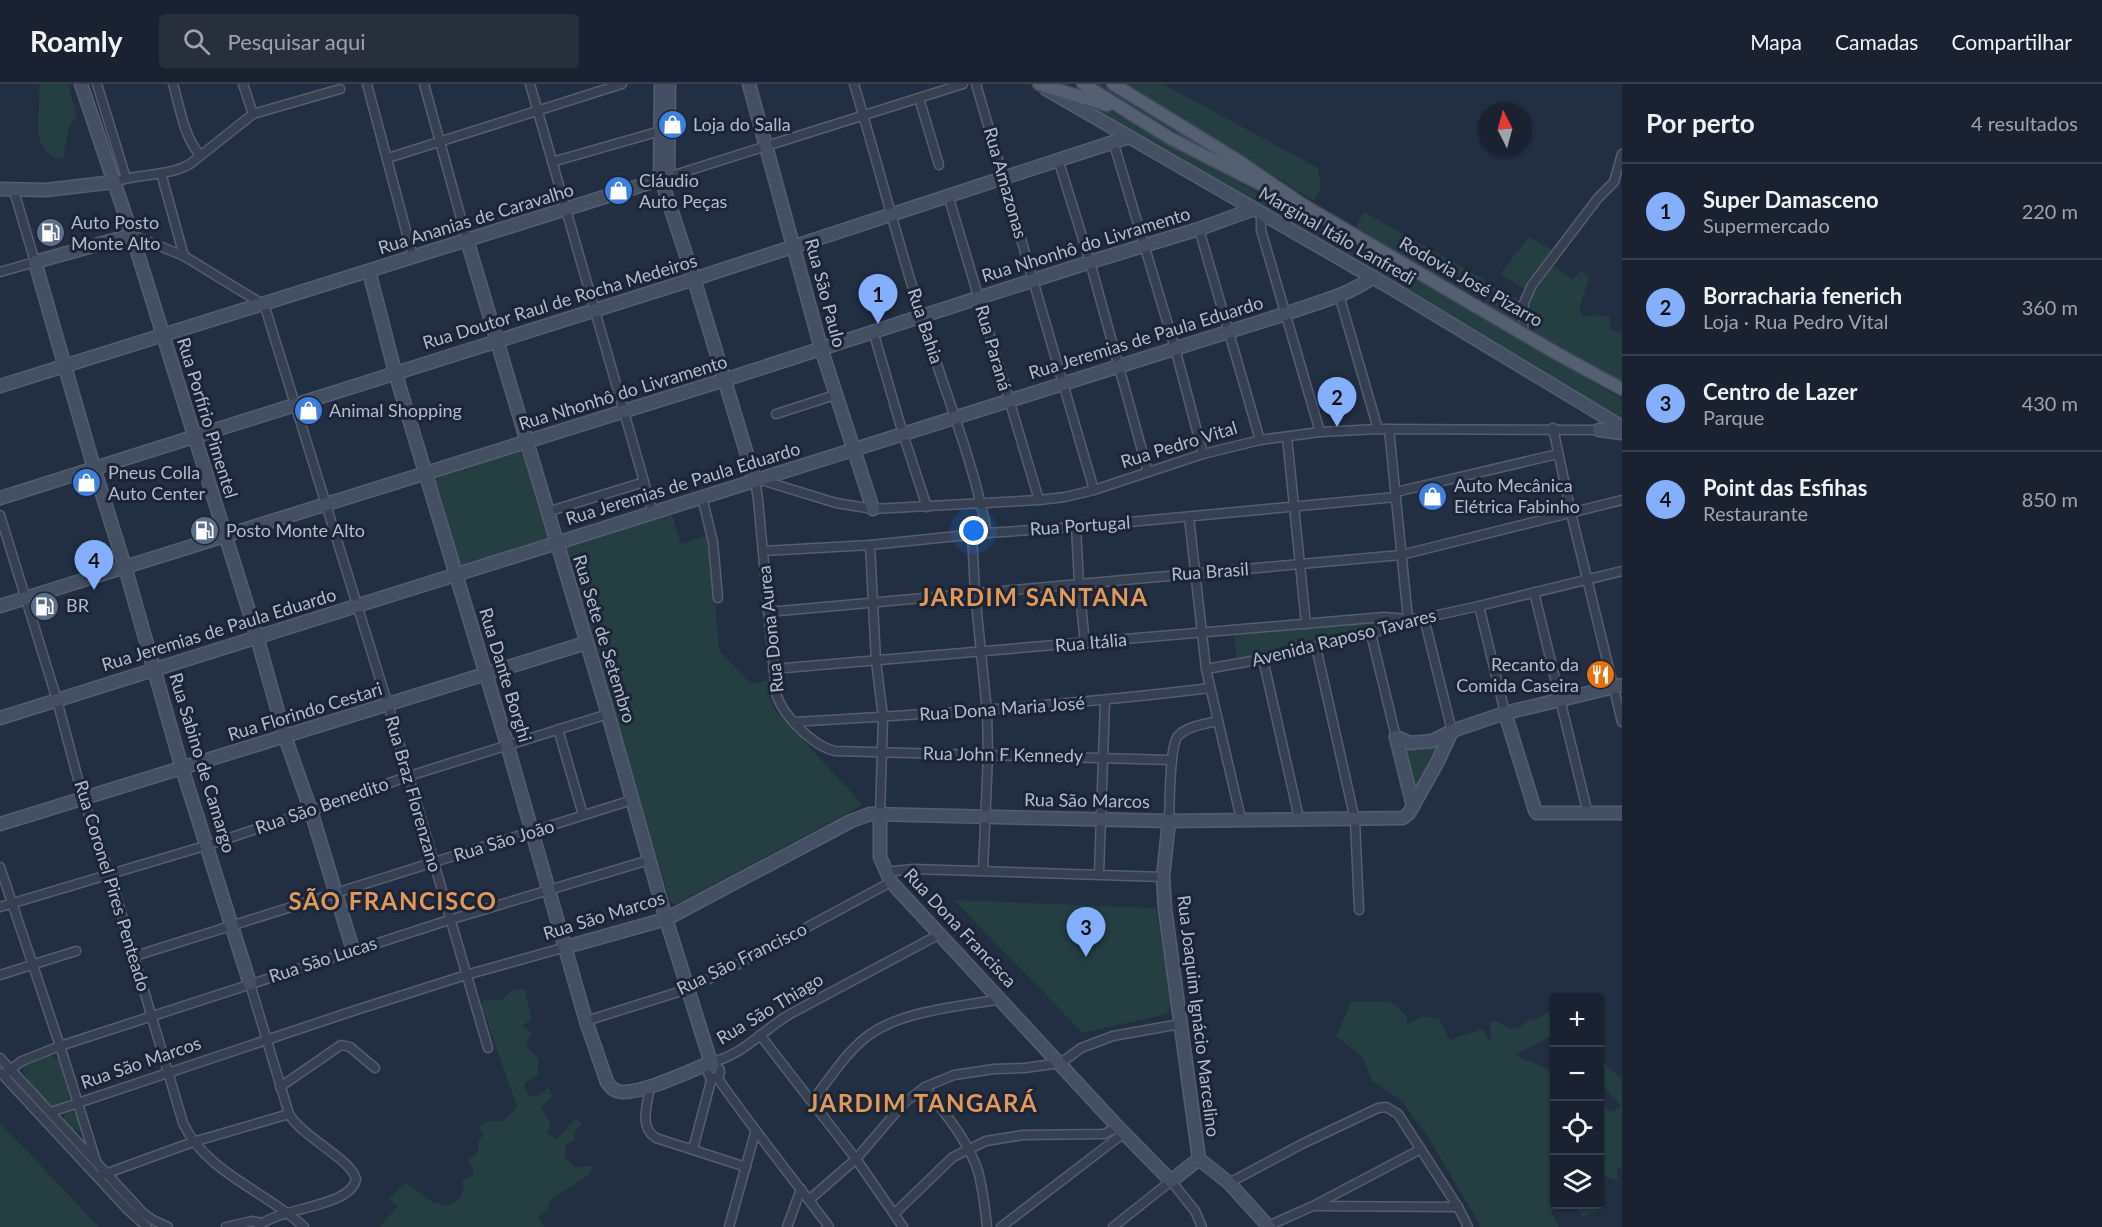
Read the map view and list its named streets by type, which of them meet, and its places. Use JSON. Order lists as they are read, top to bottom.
{
  "streets": {
    "main road": ["Rodovia José Pizarro"],
    "street": [
      "Rua Amazonas",
      "Rua Ananias de Caravalho",
      "Marginal Itálo Lanfredi",
      "Rua Nhonhô do Livramento",
      "Rua São Paulo",
      "Rua Doutor Raul de Rocha Medeiros",
      "Rua Bahia",
      "Rua Jeremias de Paula Eduardo",
      "Rua Paraná",
      "Rua Porfírio Pimentel",
      "Rua Pedro Vital",
      "Rua Portugal",
      "Rua Brasil",
      "Rua Dona Aurea",
      "Avenida Raposo Tavares",
      "Rua Sete de Setembro",
      "Rua Itália",
      "Rua Dante Borghi",
      "Rua Dona Maria José",
      "Rua Florindo Cestari",
      "Rua John F Kennedy",
      "Rua Sabino de Camargo",
      "Rua Braz Florenzano",
      "Rua São Marcos",
      "Rua São Benedito",
      "Rua São João",
      "Rua Coronel Pires Penteado",
      "Rua Dona Francisca",
      "Rua São Francisco",
      "Rua São Lucas",
      "Rua São Thiago",
      "Rua Joaquim Ignácio Marcelino"
    ]
  },
  "crossings": [
    ["Rua Amazonas", "Rua Nhonhô do Livramento"],
    ["Rua Amazonas", "Rua Doutor Raul de Rocha Medeiros"],
    ["Rua Amazonas", "Rua Jeremias de Paula Eduardo"],
    ["Rua Amazonas", "Rua Pedro Vital"],
    ["Rua Ananias de Caravalho", "Rua São Paulo"],
    ["Rua Ananias de Caravalho", "Rua Bahia"],
    ["Rua Ananias de Caravalho", "Rua Porfírio Pimentel"],
    ["Rua Ananias de Caravalho", "Rua Sete de Setembro"],
    ["Rua Ananias de Caravalho", "Rua Dante Borghi"],
    ["Rua Ananias de Caravalho", "Rua Sabino de Camargo"],
    ["Rua Ananias de Caravalho", "Rua Braz Florenzano"],
    ["Marginal Itálo Lanfredi", "Rua Nhonhô do Livramento"],
    ["Marginal Itálo Lanfredi", "Rua Doutor Raul de Rocha Medeiros"],
    ["Marginal Itálo Lanfredi", "Rua Jeremias de Paula Eduardo"],
    ["Marginal Itálo Lanfredi", "Rua Pedro Vital"],
    ["Rua Nhonhô do Livramento", "Rua São Paulo"],
    ["Rua Nhonhô do Livramento", "Rua Bahia"],
    ["Rua Nhonhô do Livramento", "Rua Paraná"],
    ["Rua Nhonhô do Livramento", "Rua Porfírio Pimentel"],
    ["Rua Nhonhô do Livramento", "Rua Sete de Setembro"],
    ["Rua Nhonhô do Livramento", "Rua Dante Borghi"],
    ["Rua Nhonhô do Livramento", "Rua Sabino de Camargo"],
    ["Rua Nhonhô do Livramento", "Rua Braz Florenzano"],
    ["Rua Nhonhô do Livramento", "Rua Coronel Pires Penteado"],
    ["Rua São Paulo", "Rua Doutor Raul de Rocha Medeiros"],
    ["Rua São Paulo", "Rua Jeremias de Paula Eduardo"],
    ["Rua São Paulo", "Rua Pedro Vital"],
    ["Rua Doutor Raul de Rocha Medeiros", "Rua Bahia"],
    ["Rua Doutor Raul de Rocha Medeiros", "Rua Paraná"],
    ["Rua Doutor Raul de Rocha Medeiros", "Rua Porfírio Pimentel"],
    ["Rua Doutor Raul de Rocha Medeiros", "Rua Sete de Setembro"],
    ["Rua Doutor Raul de Rocha Medeiros", "Rua Dante Borghi"],
    ["Rua Doutor Raul de Rocha Medeiros", "Rua Sabino de Camargo"],
    ["Rua Doutor Raul de Rocha Medeiros", "Rua Braz Florenzano"],
    ["Rua Bahia", "Rua Jeremias de Paula Eduardo"],
    ["Rua Bahia", "Rua Pedro Vital"],
    ["Rua Bahia", "Rua Portugal"],
    ["Rua Jeremias de Paula Eduardo", "Rua Paraná"],
    ["Rua Jeremias de Paula Eduardo", "Rua Porfírio Pimentel"],
    ["Rua Jeremias de Paula Eduardo", "Rua Pedro Vital"],
    ["Rua Jeremias de Paula Eduardo", "Rua Dona Aurea"],
    ["Rua Jeremias de Paula Eduardo", "Rua Sete de Setembro"],
    ["Rua Jeremias de Paula Eduardo", "Rua Dante Borghi"],
    ["Rua Jeremias de Paula Eduardo", "Rua Sabino de Camargo"],
    ["Rua Jeremias de Paula Eduardo", "Rua Braz Florenzano"],
    ["Rua Jeremias de Paula Eduardo", "Rua Coronel Pires Penteado"],
    ["Rua Paraná", "Rua Pedro Vital"],
    ["Rua Porfírio Pimentel", "Rua Florindo Cestari"],
    ["Rua Porfírio Pimentel", "Rua São Benedito"],
    ["Rua Porfírio Pimentel", "Rua São João"],
    ["Rua Porfírio Pimentel", "Rua São Lucas"],
    ["Rua Pedro Vital", "Rua Dona Aurea"],
    ["Rua Portugal", "Rua Dona Aurea"],
    ["Rua Portugal", "Rua Dona Francisca"],
    ["Rua Brasil", "Rua Dona Aurea"],
    ["Rua Brasil", "Rua Dona Francisca"],
    ["Rua Dona Aurea", "Rua Itália"],
    ["Rua Dona Aurea", "Rua Dona Maria José"],
    ["Rua Dona Aurea", "Rua John F Kennedy"],
    ["Avenida Raposo Tavares", "Rua Itália"],
    ["Rua Sete de Setembro", "Rua Florindo Cestari"],
    ["Rua Sete de Setembro", "Rua São Marcos"],
    ["Rua Sete de Setembro", "Rua São Benedito"],
    ["Rua Sete de Setembro", "Rua São João"],
    ["Rua Sete de Setembro", "Rua São Francisco"],
    ["Rua Sete de Setembro", "Rua São Lucas"],
    ["Rua Sete de Setembro", "Rua São Thiago"],
    ["Rua Itália", "Rua Dona Francisca"],
    ["Rua Dante Borghi", "Rua Florindo Cestari"],
    ["Rua Dante Borghi", "Rua São Marcos"],
    ["Rua Dante Borghi", "Rua São Benedito"],
    ["Rua Dante Borghi", "Rua São João"],
    ["Rua Dante Borghi", "Rua São Francisco"],
    ["Rua Dante Borghi", "Rua São Lucas"],
    ["Rua Dante Borghi", "Rua São Thiago"],
    ["Rua Dona Maria José", "Rua Dona Francisca"],
    ["Rua Florindo Cestari", "Rua Sabino de Camargo"],
    ["Rua Florindo Cestari", "Rua Braz Florenzano"],
    ["Rua Florindo Cestari", "Rua Coronel Pires Penteado"],
    ["Rua John F Kennedy", "Rua Dona Francisca"],
    ["Rua Sabino de Camargo", "Rua São Marcos"],
    ["Rua Sabino de Camargo", "Rua São Benedito"],
    ["Rua Sabino de Camargo", "Rua São João"],
    ["Rua Sabino de Camargo", "Rua Coronel Pires Penteado"],
    ["Rua Sabino de Camargo", "Rua São Lucas"],
    ["Rua Braz Florenzano", "Rua São Marcos"],
    ["Rua Braz Florenzano", "Rua São Benedito"],
    ["Rua Braz Florenzano", "Rua São João"],
    ["Rua Braz Florenzano", "Rua São Lucas"],
    ["Rua São Marcos", "Rua Coronel Pires Penteado"],
    ["Rua São Marcos", "Rua Dona Francisca"],
    ["Rua São Marcos", "Rua Joaquim Ignácio Marcelino"],
    ["Rua São Benedito", "Rua Coronel Pires Penteado"],
    ["Rua São João", "Rua Coronel Pires Penteado"],
    ["Rua Coronel Pires Penteado", "Rua São Lucas"],
    ["Rua Dona Francisca", "Rua São Francisco"],
    ["Rua Dona Francisca", "Rua São Thiago"]
  ],
  "districts": ["JARDIM SANTANA", "SÃO FRANCISCO", "JARDIM TANGARÁ"],
  "places": {
    "shop": [
      "Loja do Salla",
      "Cláudio Auto Peças",
      "Animal Shopping",
      "Pneus Colla Auto Center",
      "Auto Mecânica Elétrica Fabinho"
    ],
    "fuel station": ["Auto Posto Monte Alto", "Posto Monte Alto", "BR"],
    "restaurant": ["Recanto da Comida Caseira"]
  },
  "north": "top",
  "page": {
    "header": "Roamly",
    "search": "Pesquisar aqui",
    "nav": ["Mapa", "Camadas", "Compartilhar"],
    "heading": ["Por perto", "4 resultados"],
    "list": [
      {
        "mark": "1",
        "name": "Super Damasceno",
        "note": "Supermercado",
        "value": "220 m"
      },
      {
        "mark": "2",
        "name": "Borracharia fenerich",
        "note": "Loja · Rua Pedro Vital",
        "value": "360 m"
      },
      {
        "mark": "3",
        "name": "Centro de Lazer",
        "note": "Parque",
        "value": "430 m"
      },
      {
        "mark": "4",
        "name": "Point das Esfihas",
        "note": "Restaurante",
        "value": "850 m"
      }
    ],
    "pins": [
      "1",
      "2",
      "4",
      "3"
    ],
    "map_buttons": ["+", "−"]
  }
}
